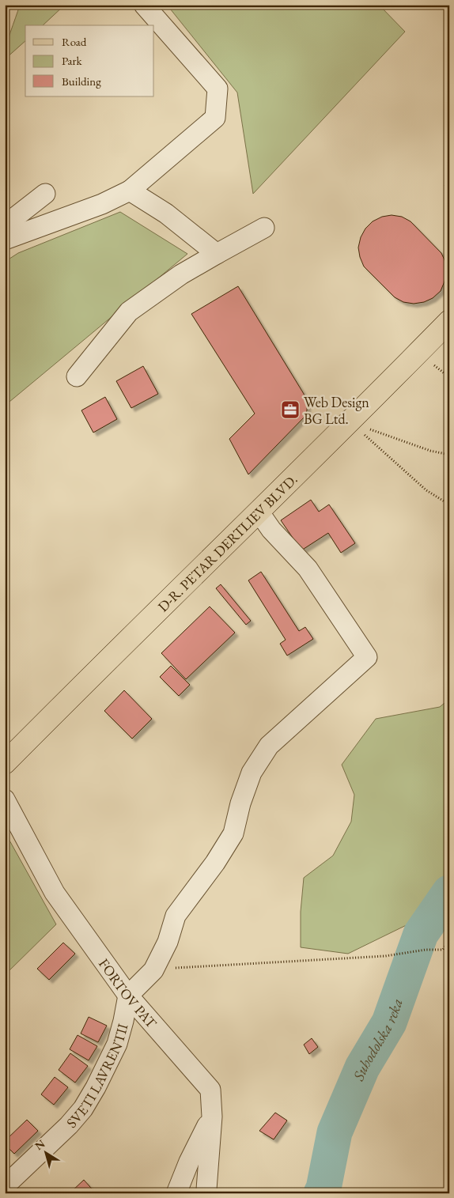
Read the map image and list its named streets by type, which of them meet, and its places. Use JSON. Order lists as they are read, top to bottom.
{
  "streets": {
    "main road": ["D-R. PETAR DERTLIEV BLVD."],
    "street": ["FORTOV PAT", "SVETI LAVRENTII"]
  },
  "crossings": [
    ["FORTOV PAT", "SVETI LAVRENTII"]
  ],
  "water": ["Suhodolska reka"],
  "places": {
    "office": ["Web Design BG Ltd."]
  },
  "legend": ["Road", "Park", "Building"],
  "north": "top left"
}
